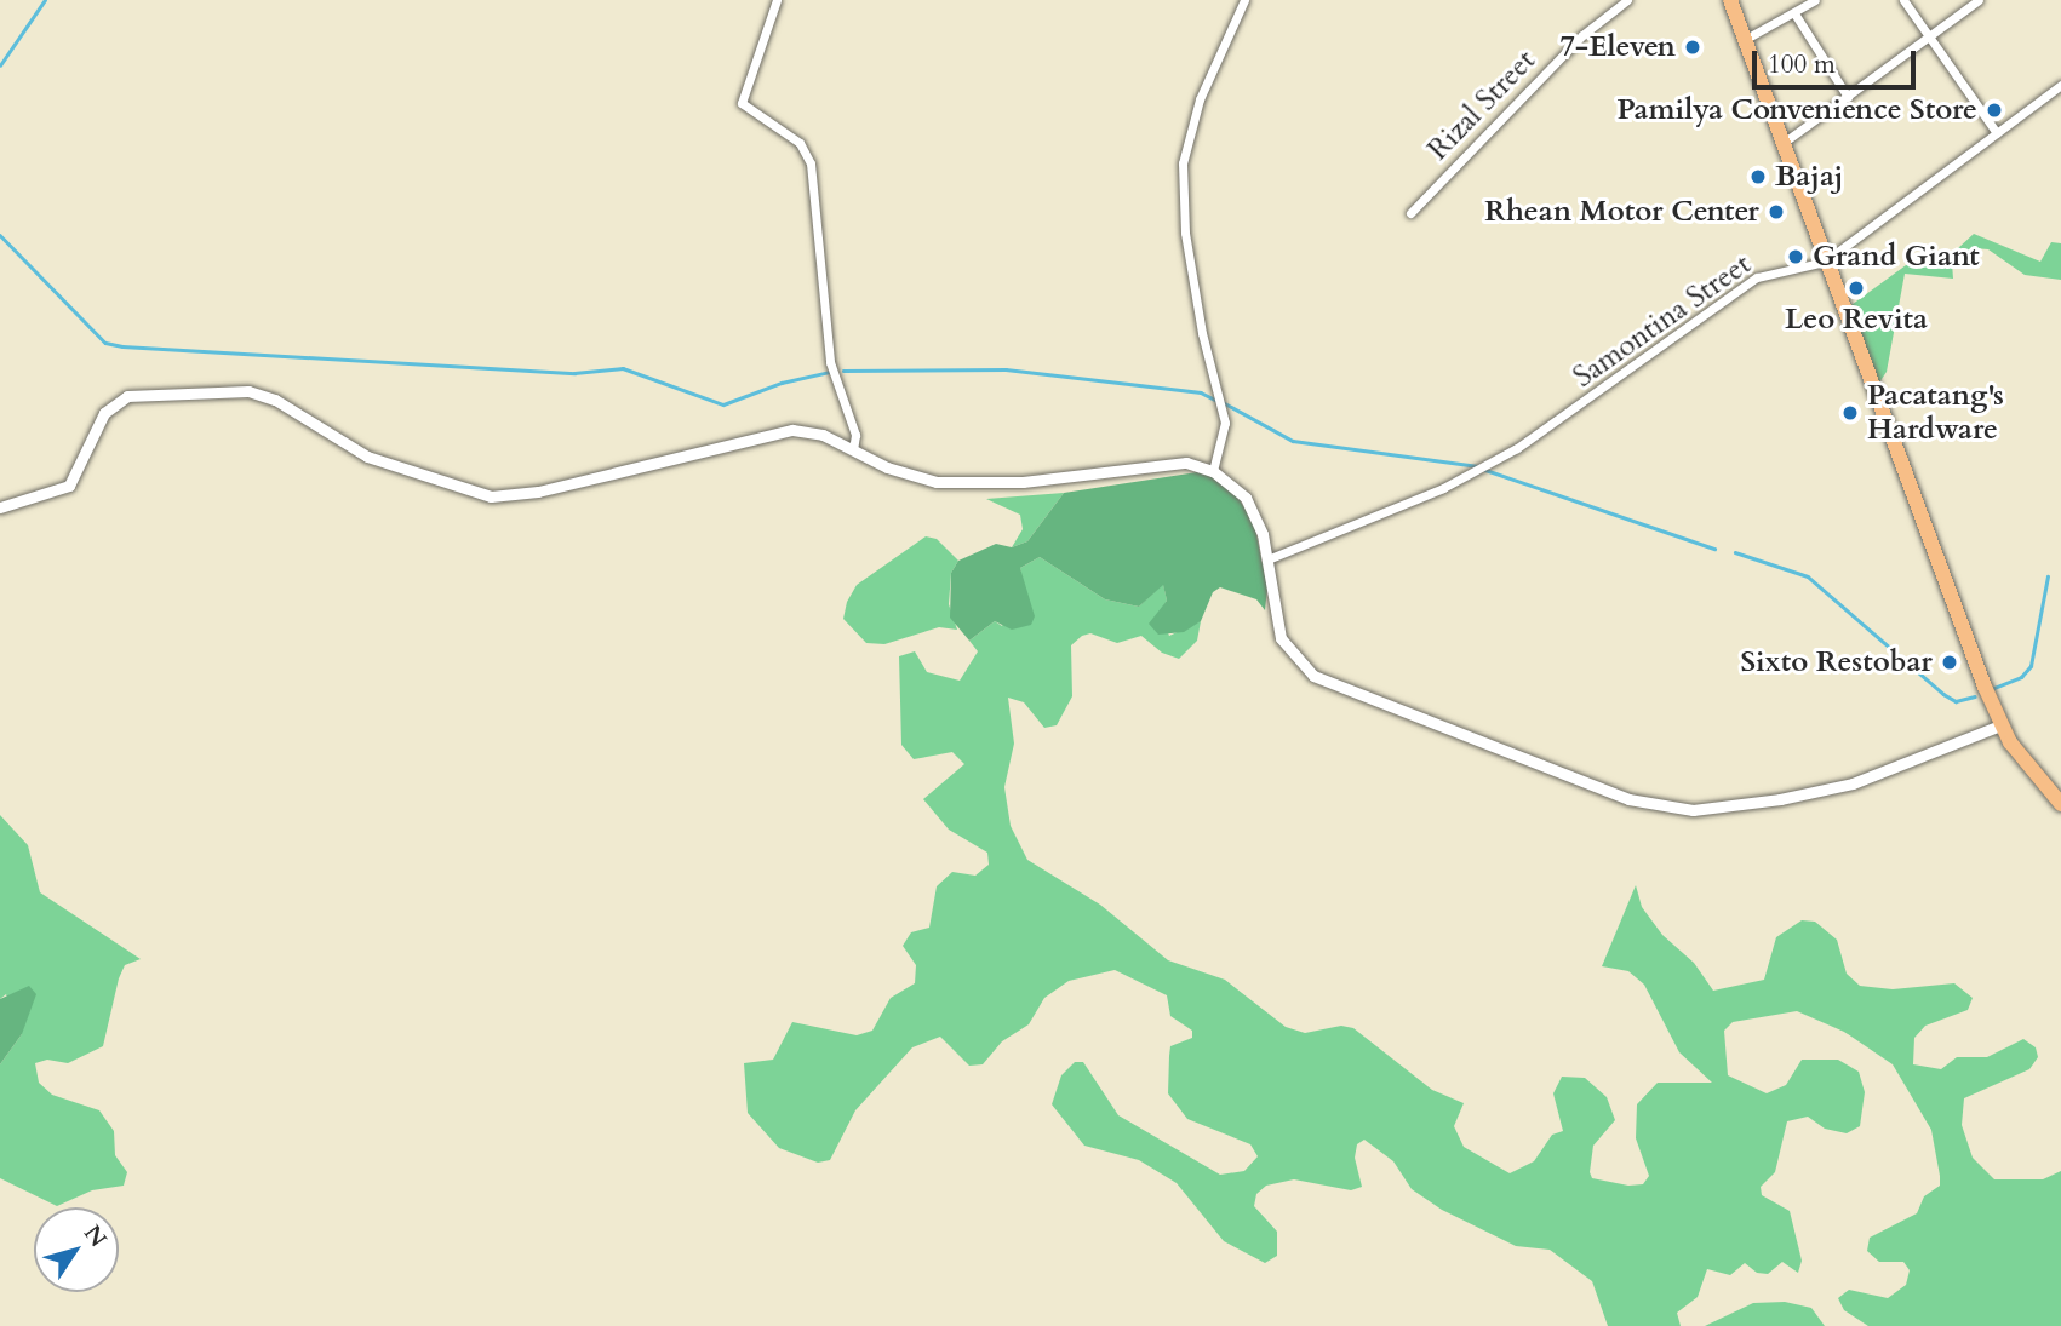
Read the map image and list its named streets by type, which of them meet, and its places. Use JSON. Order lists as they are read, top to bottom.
{
  "streets": {
    "street": ["Rizal Street", "Samontina Street"]
  },
  "places": [
    "7-Eleven",
    "Pamilya Convenience Store",
    "Bajaj",
    "Rhean Motor Center",
    "Grand Giant",
    "Leo Revita",
    "Pacatang's Hardware",
    "Sixto Restobar"
  ],
  "scale_bar": "100 m",
  "north": "top right"
}
